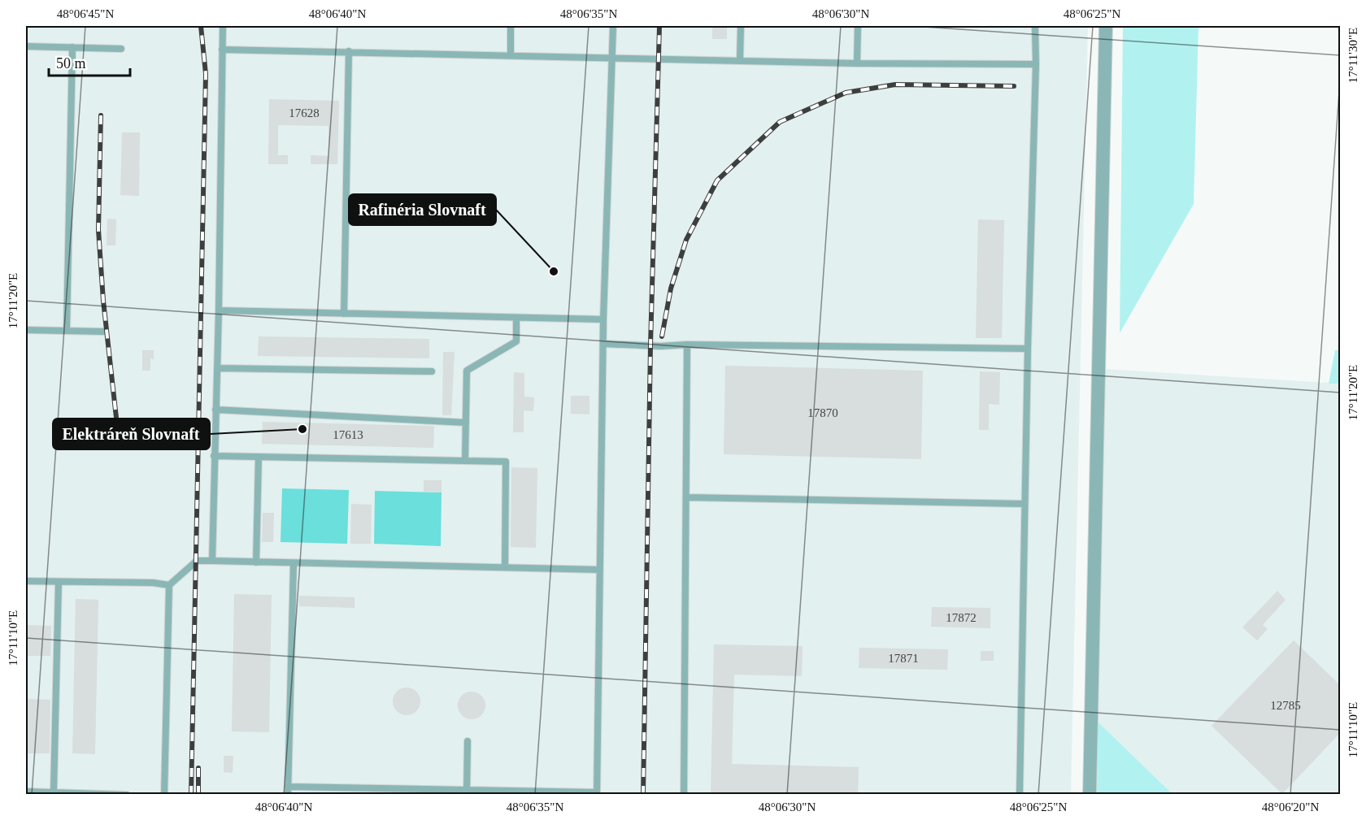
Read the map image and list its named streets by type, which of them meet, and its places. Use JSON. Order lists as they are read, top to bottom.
{
  "places": ["Rafinéria Slovnaft", "Elektráreň Slovnaft"],
  "house_numbers": [
    "17628",
    "17870",
    "17613",
    "17872",
    "17871",
    "12785"
  ],
  "scale_bar": "50 m",
  "coordinates": [
    "48°06'45\"N",
    "48°06'40\"N",
    "48°06'35\"N",
    "48°06'30\"N",
    "48°06'25\"N",
    "17°11'30\"E",
    "17°11'20\"E",
    "17°11'10\"E",
    "48°06'20\"N"
  ]
}
